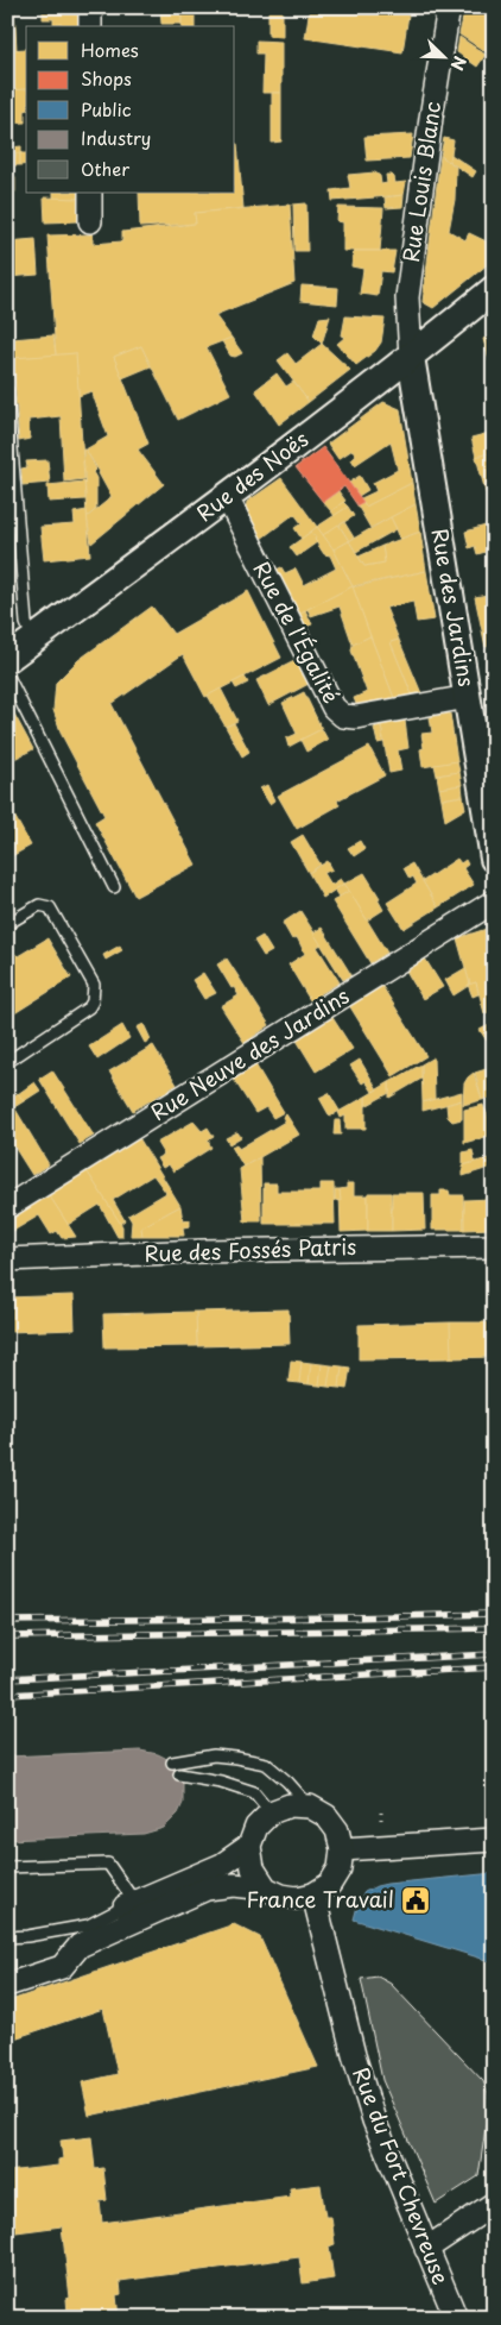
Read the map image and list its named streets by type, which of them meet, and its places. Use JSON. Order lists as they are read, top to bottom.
{
  "streets": {
    "street": [
      "Rue Louis Blanc",
      "Rue des Noës",
      "Rue des Jardins",
      "Rue de l'Égalité",
      "Rue Neuve des Jardins",
      "Rue des Fossés Patris",
      "Rue du Fort Chevreuse"
    ]
  },
  "crossings": [
    ["Rue Louis Blanc", "Rue des Noës"],
    ["Rue Louis Blanc", "Rue des Jardins"],
    ["Rue des Noës", "Rue des Jardins"],
    ["Rue des Noës", "Rue de l'Égalité"],
    ["Rue des Jardins", "Rue de l'Égalité"]
  ],
  "places": {
    "public building": ["France Travail"]
  },
  "legend": [
    "Homes",
    "Shops",
    "Public",
    "Industry",
    "Other"
  ],
  "north": "bottom right"
}
